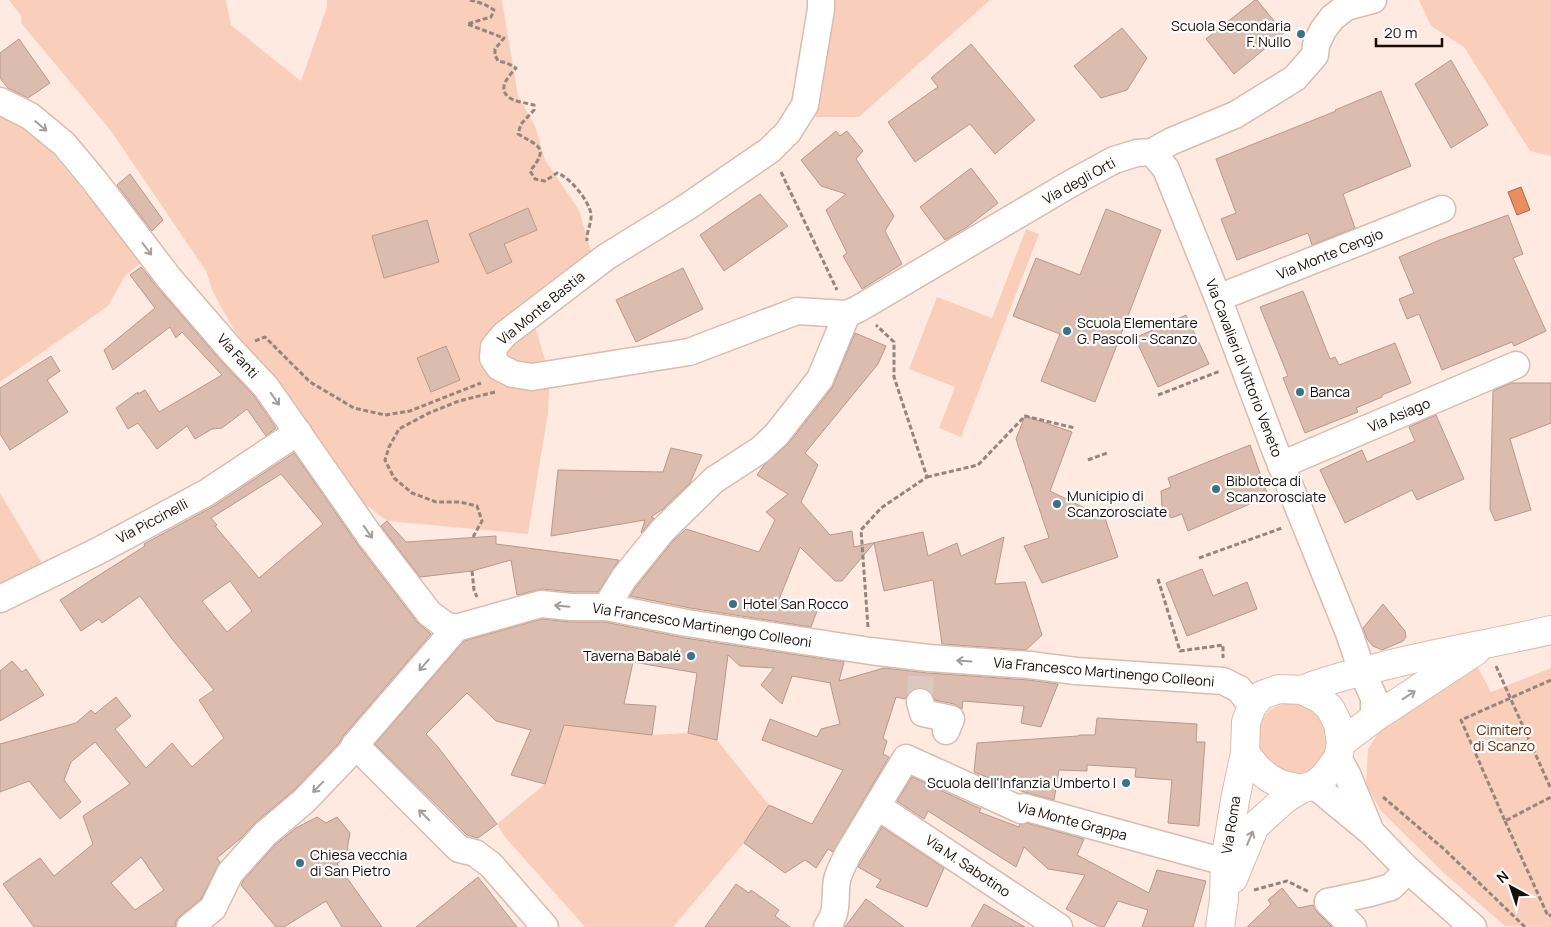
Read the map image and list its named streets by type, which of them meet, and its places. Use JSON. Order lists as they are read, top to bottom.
{
  "streets": {
    "street": [
      "Via degli Orti",
      "Via Monte Cengio",
      "Via Monte Bastia",
      "Via Fanti",
      "Via Cavalieri di Vittorio Veneto",
      "Via Asiago",
      "Via Piccinelli",
      "Via Francesco Martinengo Colleoni",
      "Via Monte Grappa",
      "Via Roma",
      "Via M. Sabotino"
    ]
  },
  "crossings": [
    ["Via degli Orti", "Via Cavalieri di Vittorio Veneto"],
    ["Via Monte Cengio", "Via Cavalieri di Vittorio Veneto"],
    ["Via Fanti", "Via Piccinelli"],
    ["Via Fanti", "Via Francesco Martinengo Colleoni"],
    ["Via Cavalieri di Vittorio Veneto", "Via Asiago"],
    ["Via Francesco Martinengo Colleoni", "Via Roma"],
    ["Via Monte Grappa", "Via Roma"],
    ["Via Monte Grappa", "Via M. Sabotino"]
  ],
  "one_way": ["Via Fanti", "Via Francesco Martinengo Colleoni", "Via Roma"],
  "parks": ["Cimitero di Scanzo"],
  "places": [
    "Scuola Secondaria F. Nullo",
    "Scuola Elementare G. Pascoli - Scanzo",
    "Banca",
    "Bibloteca di Scanzorosciate",
    "Municipio di Scanzorosciate",
    "Hotel San Rocco",
    "Taverna Babalé",
    "Scuola dell'Infanzia Umberto I",
    "Chiesa vecchia di San Pietro"
  ],
  "scale_bar": "20 m",
  "north": "top left"
}
